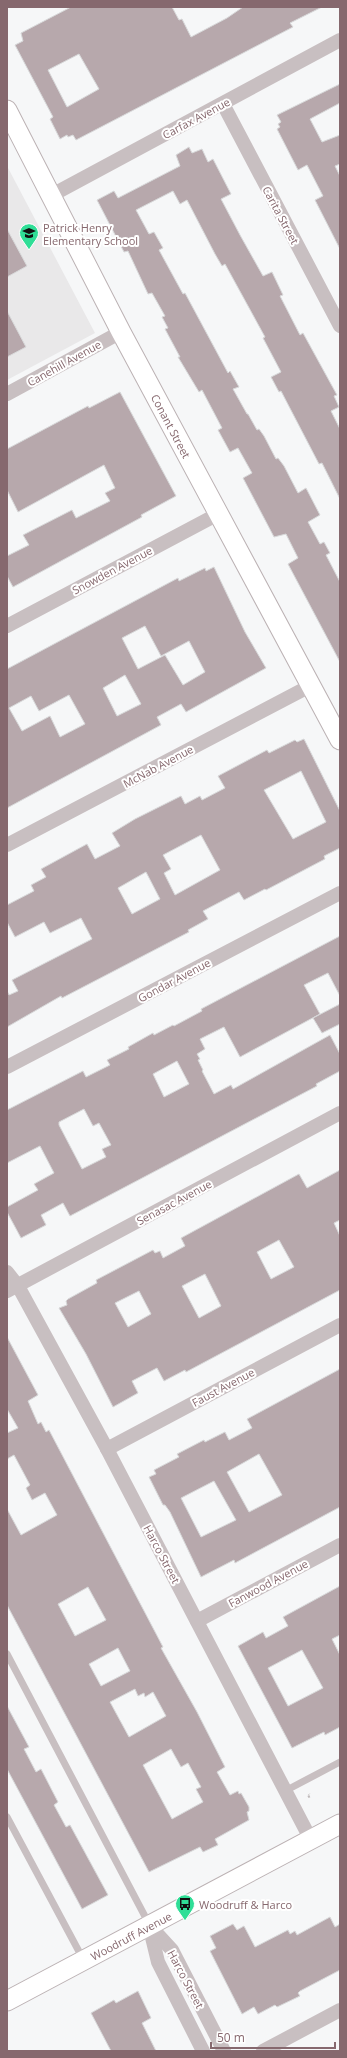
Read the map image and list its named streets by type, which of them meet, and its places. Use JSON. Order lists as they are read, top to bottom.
{
  "streets": {
    "street": [
      "Carfax Avenue",
      "Carita Street",
      "Canehill Avenue",
      "Conant Street",
      "Snowden Avenue",
      "McNab Avenue",
      "Gondar Avenue",
      "Senasac Avenue",
      "Faust Avenue",
      "Harco Street",
      "Fanwood Avenue",
      "Woodruff Avenue"
    ]
  },
  "crossings": [
    ["Carfax Avenue", "Carita Street"],
    ["Carfax Avenue", "Conant Street"],
    ["Canehill Avenue", "Conant Street"],
    ["Conant Street", "Snowden Avenue"],
    ["Conant Street", "McNab Avenue"],
    ["Senasac Avenue", "Harco Street"],
    ["Faust Avenue", "Harco Street"],
    ["Harco Street", "Fanwood Avenue"],
    ["Harco Street", "Woodruff Avenue"]
  ],
  "places": {
    "school or university": ["Patrick Henry Elementary School"],
    "bus stop": ["Woodruff & Harco"]
  },
  "scale_bar": "50 m"
}
